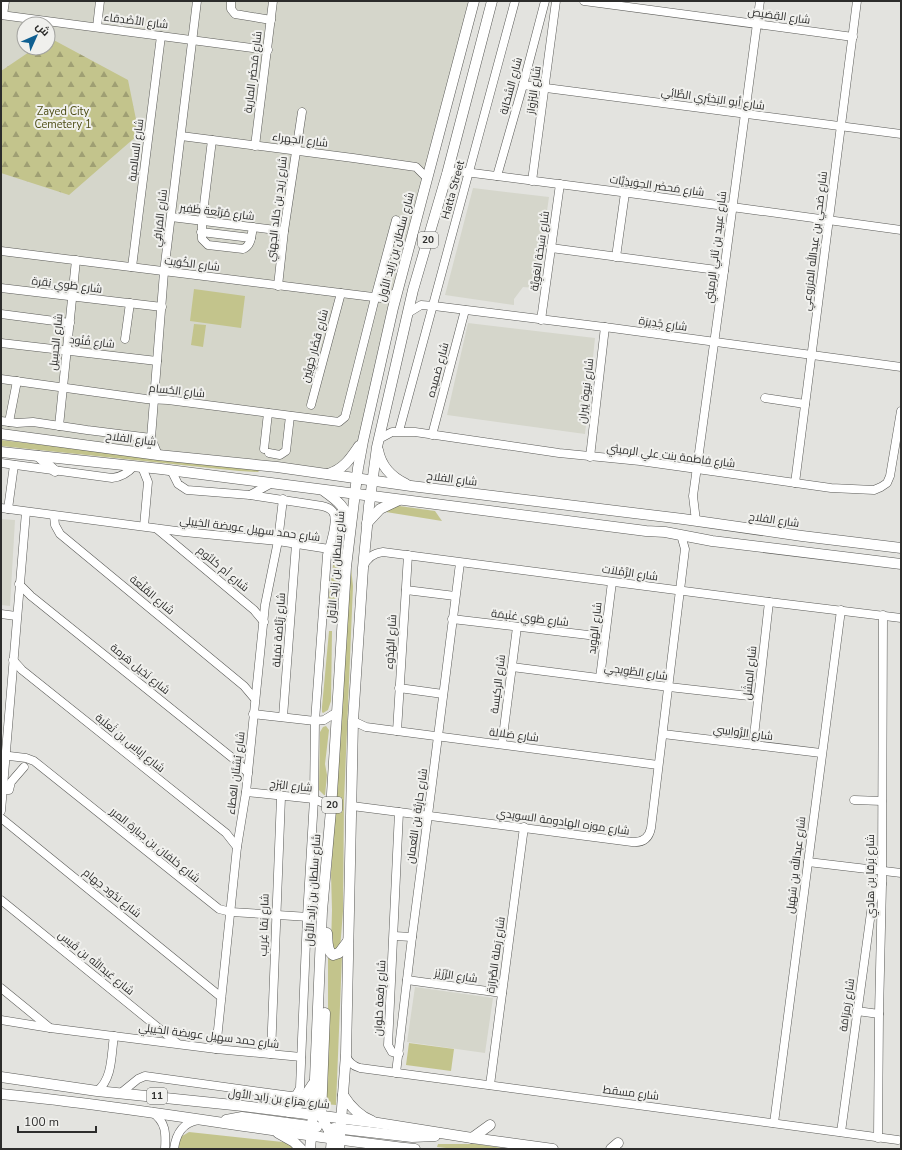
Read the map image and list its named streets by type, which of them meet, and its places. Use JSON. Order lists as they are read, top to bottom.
{
  "streets": {
    "main road": [
      "20",
      "شارع سلطان بن زايد الأول",
      "شارع الفلاح",
      "11",
      "شارع هزاع بن زايد الأول"
    ],
    "street": [
      "شارع القِصَيص",
      "شارع الأصْدِقاء",
      "شارع مَحضَر المارية",
      "شارع السَّحَابَة",
      "شارع البُرْوَاز",
      "شارع أبو البَختَرِي الطَّائِي",
      "شارع الجهراء",
      "شارع السالمية",
      "شارع مَحضَر الحِوَيذِيَّات",
      "Hatta Street",
      "شارع زيد بن خالد الجهني",
      "شارع مُرَبَّعة ظَفِير",
      "شارع المَرافِي",
      "شارع ضحي بن عبدالله المزروعي",
      "شارع عبيد بن ثاني الرميثي",
      "شارع سَبخة العَوِيَّة",
      "شارع الكُوَيت",
      "شارع طَوِي نِقرة",
      "شارع جْدِيرَة",
      "شارع الحِسِيل",
      "شارع فُنُود",
      "شارع قصَّار خِوِيَّين",
      "شارع ضميده",
      "شارع الحُسام",
      "شارع نيوة يَبران",
      "شارع فاطمة بنت علي الرميثي",
      "شارع حمد سهيل عويضة الخييلي",
      "شارع أم كلثوم",
      "شارع الرَّمْلاَت",
      "شارع القَلْعة",
      "شارع طَوِي غنَيمَة",
      "شارع الهَوِيد",
      "شارع رَبَّاضة نمَيلة",
      "شارع الهُدُوء",
      "شارع نَخِيل هَرمة",
      "شارع الطْوِيجِي",
      "شارع المِشَل",
      "شارع الركيسة",
      "شارع الرَّواسِي",
      "شارع صَلالة",
      "شارع إياس بن ثَعلَبة",
      "شارع بُسْتَان العَطاء",
      "شارع البُرْج",
      "شارع حارِثة بن النُّعمان",
      "شارع موزه الهادومة السويدي",
      "شارع خلفان بن جبارة المرر",
      "شارع عبدالله بن سُهَيل",
      "شارع بَرقا بن هادِي",
      "شارع ندُود جهام",
      "شارع نِقا غِريب",
      "شارع رَملة الصَّرَارَة",
      "شارع عَبدالله بن قَيس",
      "شارع الرِّزَيْز",
      "شارع رِقعة حَلوان",
      "شارع رَمرَامَة",
      "شارع مسقط"
    ]
  },
  "crossings": [
    ["شارع القِصَيص", "شارع ضحي بن عبدالله المزروعي"],
    ["شارع القِصَيص", "شارع عبيد بن ثاني الرميثي"],
    ["شارع الأصْدِقاء", "شارع مَحضَر المارية"],
    ["شارع الأصْدِقاء", "شارع السالمية"],
    ["شارع الأصْدِقاء", "شارع المَرافِي"],
    ["شارع مَحضَر المارية", "شارع الجهراء"],
    ["شارع السَّحَابَة", "شارع أبو البَختَرِي الطَّائِي"],
    ["شارع السَّحَابَة", "شارع مَحضَر الحِوَيذِيَّات"],
    ["شارع البُرْوَاز", "شارع أبو البَختَرِي الطَّائِي"],
    ["شارع البُرْوَاز", "شارع مَحضَر الحِوَيذِيَّات"],
    ["شارع أبو البَختَرِي الطَّائِي", "شارع ضحي بن عبدالله المزروعي"],
    ["شارع أبو البَختَرِي الطَّائِي", "شارع عبيد بن ثاني الرميثي"],
    ["شارع الجهراء", "شارع زيد بن خالد الجهني"],
    ["شارع الجهراء", "شارع المَرافِي"],
    ["شارع السالمية", "شارع الكُوَيت"],
    ["شارع مَحضَر الحِوَيذِيَّات", "Hatta Street"],
    ["شارع مَحضَر الحِوَيذِيَّات", "20"],
    ["شارع مَحضَر الحِوَيذِيَّات", "شارع ضحي بن عبدالله المزروعي"],
    ["شارع مَحضَر الحِوَيذِيَّات", "شارع عبيد بن ثاني الرميثي"],
    ["شارع مَحضَر الحِوَيذِيَّات", "شارع سَبخة العَوِيَّة"],
    ["Hatta Street", "شارع جْدِيرَة"],
    ["Hatta Street", "شارع فاطمة بنت علي الرميثي"],
    ["شارع زيد بن خالد الجهني", "شارع مُرَبَّعة ظَفِير"],
    ["شارع زيد بن خالد الجهني", "شارع الكُوَيت"],
    ["شارع مُرَبَّعة ظَفِير", "شارع المَرافِي"],
    ["شارع المَرافِي", "شارع الكُوَيت"],
    ["شارع المَرافِي", "شارع طَوِي نِقرة"],
    ["شارع المَرافِي", "شارع فُنُود"],
    ["شارع المَرافِي", "شارع الحُسام"],
    ["شارع المَرافِي", "شارع الفلاح"],
    ["20", "شارع الفلاح"],
    ["20", "شارع فاطمة بنت علي الرميثي"],
    ["20", "شارع الرَّمْلاَت"],
    ["20", "شارع صَلالة"],
    ["20", "شارع موزه الهادومة السويدي"],
    ["20", "11"],
    ["20", "شارع هزاع بن زايد الأول"],
    ["شارع ضحي بن عبدالله المزروعي", "شارع جْدِيرَة"],
    ["شارع ضحي بن عبدالله المزروعي", "شارع فاطمة بنت علي الرميثي"],
    ["شارع سلطان بن زايد الأول", "شارع الكُوَيت"],
    ["شارع سلطان بن زايد الأول", "شارع الحُسام"],
    ["شارع سلطان بن زايد الأول", "شارع الفلاح"],
    ["شارع سلطان بن زايد الأول", "شارع حمد سهيل عويضة الخييلي"],
    ["شارع سلطان بن زايد الأول", "شارع البُرْج"],
    ["شارع سلطان بن زايد الأول", "شارع خلفان بن جبارة المرر"],
    ["شارع سلطان بن زايد الأول", "11"],
    ["شارع سلطان بن زايد الأول", "شارع هزاع بن زايد الأول"],
    ["شارع عبيد بن ثاني الرميثي", "شارع جْدِيرَة"],
    ["شارع عبيد بن ثاني الرميثي", "شارع الفلاح"],
    ["شارع عبيد بن ثاني الرميثي", "شارع فاطمة بنت علي الرميثي"],
    ["شارع سَبخة العَوِيَّة", "شارع جْدِيرَة"],
    ["شارع الكُوَيت", "شارع الحِسِيل"],
    ["شارع الكُوَيت", "شارع قصَّار خِوِيَّين"],
    ["شارع طَوِي نِقرة", "شارع الحِسِيل"],
    ["شارع جْدِيرَة", "شارع ضميده"],
    ["شارع جْدِيرَة", "شارع نيوة يَبران"],
    ["شارع الحِسِيل", "شارع فُنُود"],
    ["شارع الحِسِيل", "شارع الحُسام"],
    ["شارع ضميده", "شارع فاطمة بنت علي الرميثي"],
    ["شارع نيوة يَبران", "شارع فاطمة بنت علي الرميثي"],
    ["شارع حمد سهيل عويضة الخييلي", "شارع أم كلثوم"],
    ["شارع حمد سهيل عويضة الخييلي", "شارع القَلْعة"],
    ["شارع حمد سهيل عويضة الخييلي", "شارع رَبَّاضة نمَيلة"],
    ["شارع حمد سهيل عويضة الخييلي", "شارع بُسْتَان العَطاء"],
    ["شارع حمد سهيل عويضة الخييلي", "شارع نِقا غِريب"],
    ["شارع حمد سهيل عويضة الخييلي", "شارع عَبدالله بن قَيس"],
    ["شارع أم كلثوم", "شارع بُسْتَان العَطاء"],
    ["شارع الرَّمْلاَت", "شارع الهَوِيد"],
    ["شارع الرَّمْلاَت", "شارع الهُدُوء"],
    ["شارع الرَّمْلاَت", "شارع المِشَل"],
    ["شارع الرَّمْلاَت", "شارع حارِثة بن النُّعمان"],
    ["شارع الرَّمْلاَت", "شارع موزه الهادومة السويدي"],
    ["شارع الرَّمْلاَت", "شارع عبدالله بن سُهَيل"],
    ["شارع الرَّمْلاَت", "شارع بَرقا بن هادِي"],
    ["شارع القَلْعة", "شارع بُسْتَان العَطاء"],
    ["شارع طَوِي غنَيمَة", "شارع الهَوِيد"],
    ["شارع طَوِي غنَيمَة", "شارع الركيسة"],
    ["شارع طَوِي غنَيمَة", "شارع حارِثة بن النُّعمان"],
    ["شارع الهَوِيد", "شارع الطْوِيجِي"],
    ["شارع الهُدُوء", "شارع صَلالة"],
    ["شارع نَخِيل هَرمة", "شارع بُسْتَان العَطاء"],
    ["شارع الطْوِيجِي", "شارع المِشَل"],
    ["شارع الطْوِيجِي", "شارع الركيسة"],
    ["شارع الطْوِيجِي", "شارع موزه الهادومة السويدي"],
    ["شارع المِشَل", "شارع الرَّواسِي"],
    ["شارع الركيسة", "شارع صَلالة"],
    ["شارع الرَّواسِي", "شارع موزه الهادومة السويدي"],
    ["شارع الرَّواسِي", "شارع عبدالله بن سُهَيل"],
    ["شارع صَلالة", "شارع حارِثة بن النُّعمان"],
    ["شارع صَلالة", "شارع موزه الهادومة السويدي"],
    ["شارع إياس بن ثَعلَبة", "شارع بُسْتَان العَطاء"],
    ["شارع بُسْتَان العَطاء", "شارع البُرْج"],
    ["شارع بُسْتَان العَطاء", "شارع خلفان بن جبارة المرر"],
    ["شارع بُسْتَان العَطاء", "شارع ندُود جهام"],
    ["شارع البُرْج", "شارع نِقا غِريب"],
    ["شارع حارِثة بن النُّعمان", "شارع موزه الهادومة السويدي"],
    ["شارع حارِثة بن النُّعمان", "شارع الرِّزَيْز"],
    ["شارع حارِثة بن النُّعمان", "شارع رِقعة حَلوان"],
    ["شارع حارِثة بن النُّعمان", "شارع مسقط"],
    ["شارع موزه الهادومة السويدي", "شارع رَملة الصَّرَارَة"],
    ["شارع موزه الهادومة السويدي", "شارع رِقعة حَلوان"],
    ["شارع خلفان بن جبارة المرر", "شارع نِقا غِريب"],
    ["شارع عبدالله بن سُهَيل", "شارع مسقط"],
    ["شارع بَرقا بن هادِي", "شارع رَمرَامَة"],
    ["شارع بَرقا بن هادِي", "شارع مسقط"],
    ["شارع رَملة الصَّرَارَة", "شارع الرِّزَيْز"],
    ["شارع رَملة الصَّرَارَة", "شارع مسقط"],
    ["شارع رَمرَامَة", "شارع مسقط"]
  ],
  "parks": ["Zayed City Cemetery 1"],
  "scale_bar": "100 m",
  "north": "top right"
}
